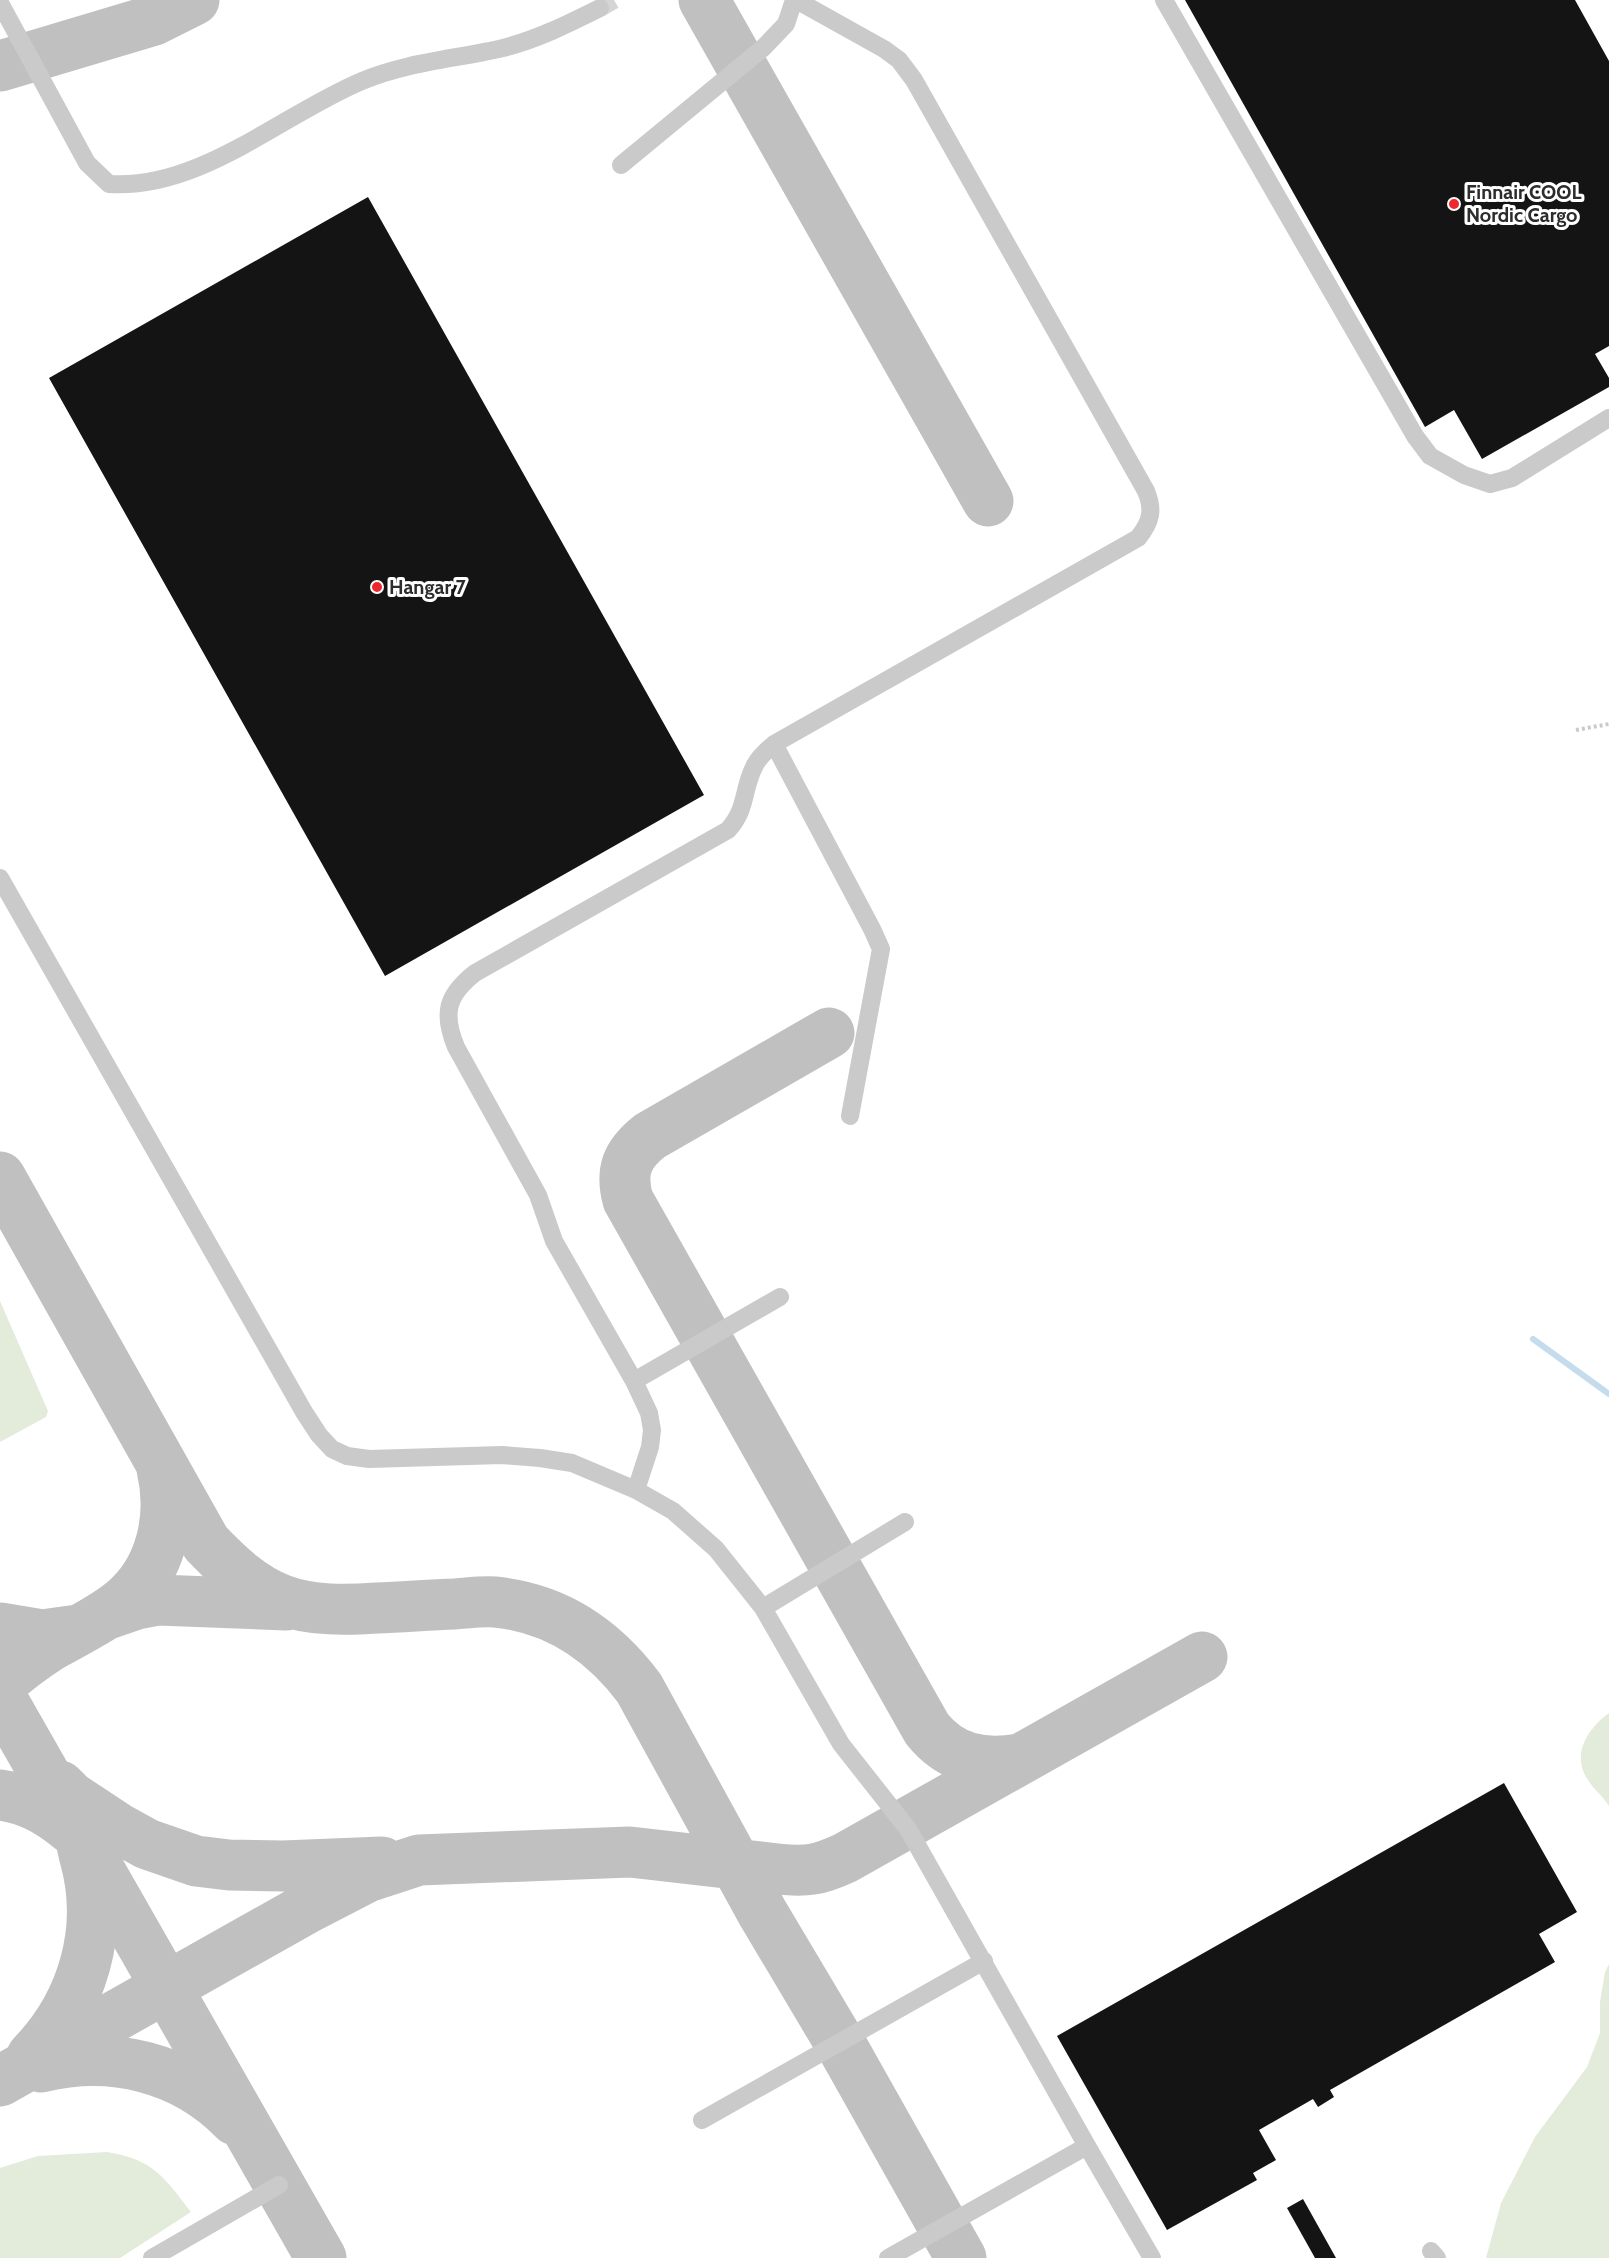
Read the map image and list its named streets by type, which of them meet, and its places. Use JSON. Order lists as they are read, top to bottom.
{
  "places": ["Finnair COOL Nordic Cargo", "Hangar 7"]
}
